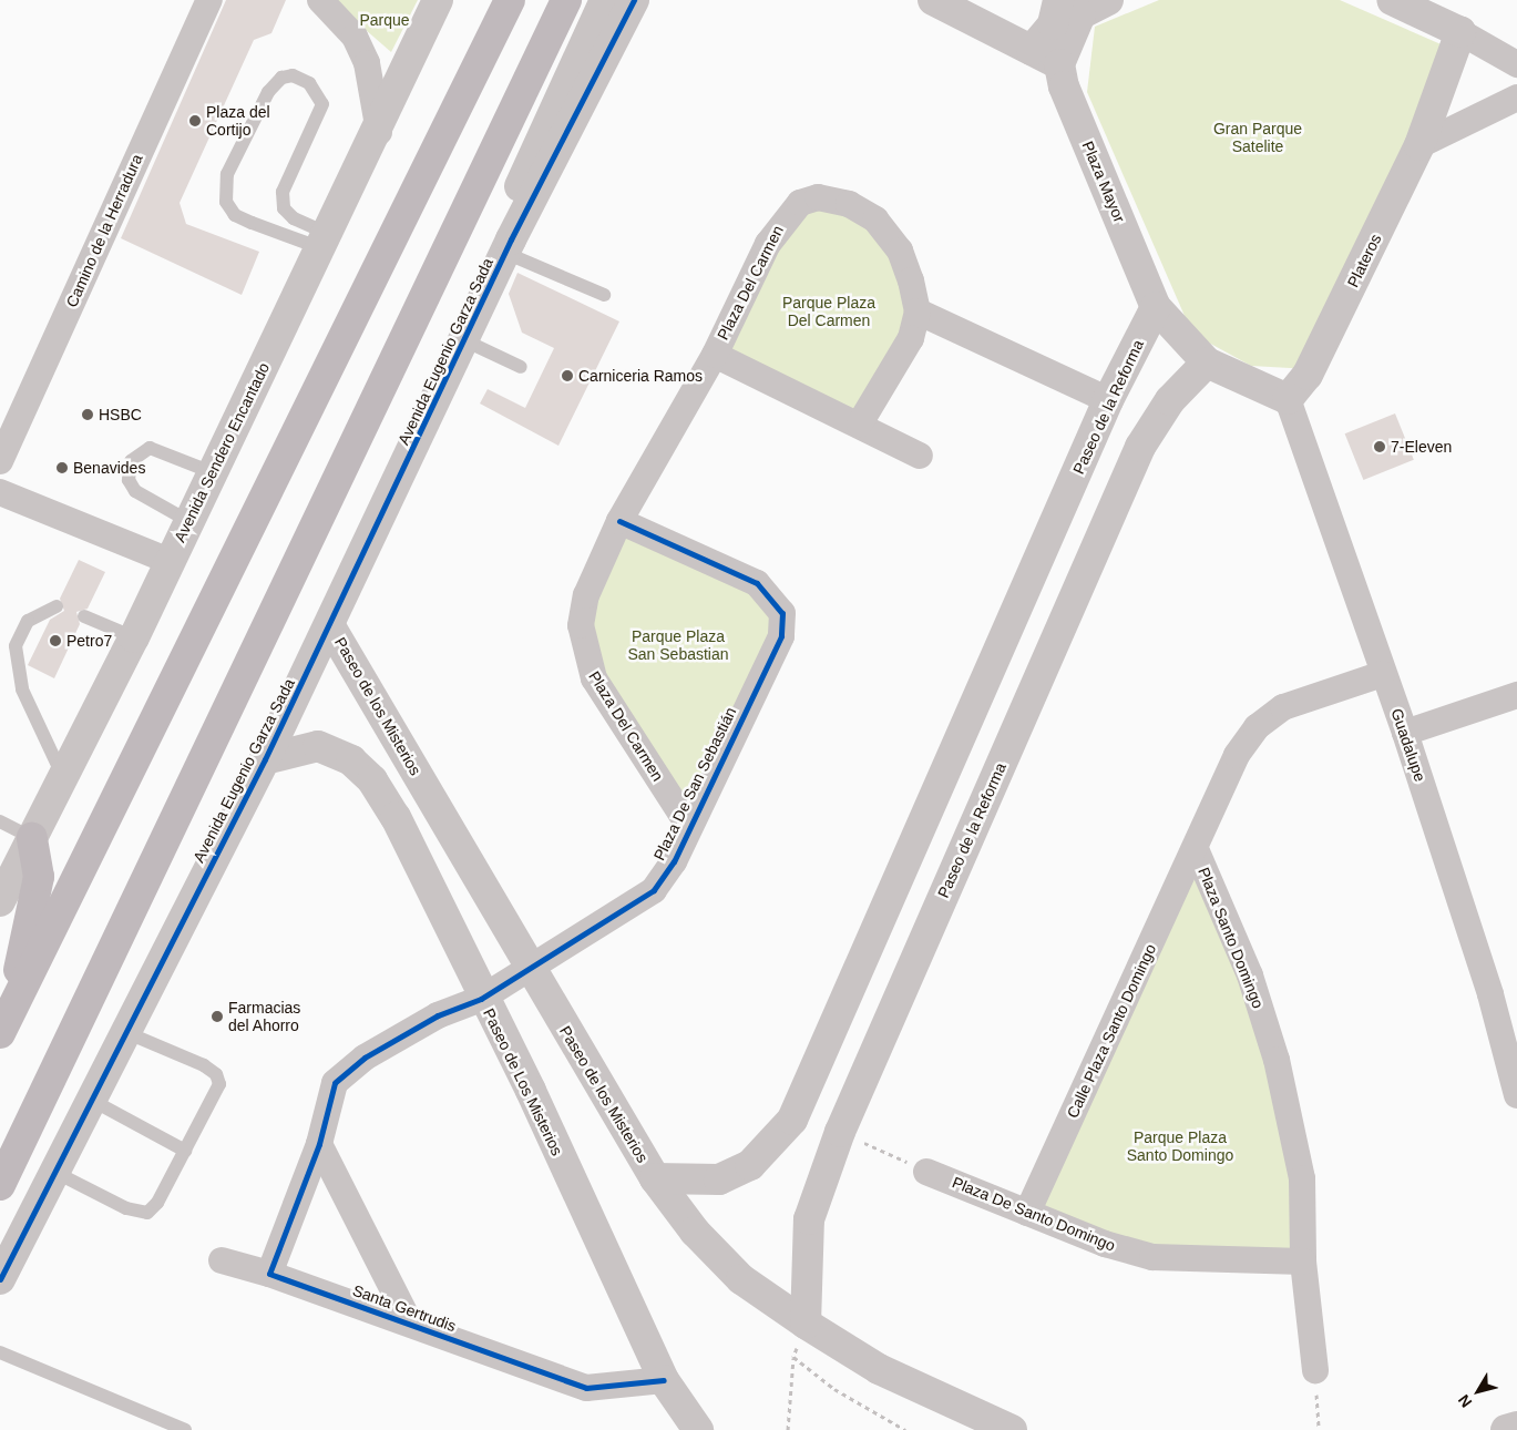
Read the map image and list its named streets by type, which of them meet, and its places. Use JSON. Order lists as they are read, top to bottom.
{
  "streets": {
    "street": [
      "Plaza Mayor",
      "Camino de la Herradura",
      "Plateros",
      "Plaza Del Carmen",
      "Avenida Eugenio Garza Sada",
      "Paseo de la Reforma",
      "Avenida Sendero Encantado",
      "Paseo de los Misterios",
      "Guadalupe",
      "Plaza De San Sebastián",
      "Plaza Santo Domingo",
      "Calle Plaza Santo Domingo",
      "Paseo de Los Misterios",
      "Plaza De Santo Domingo",
      "Santa Gertrudis"
    ]
  },
  "crossings": [
    ["Plaza Mayor", "Paseo de la Reforma"],
    ["Plateros", "Guadalupe"],
    ["Plaza Del Carmen", "Plaza De San Sebastián"],
    ["Avenida Eugenio Garza Sada", "Paseo de los Misterios"],
    ["Avenida Eugenio Garza Sada", "Paseo de Los Misterios"],
    ["Paseo de la Reforma", "Paseo de los Misterios"],
    ["Paseo de los Misterios", "Plaza De San Sebastián"],
    ["Guadalupe", "Plaza Santo Domingo"],
    ["Plaza De San Sebastián", "Paseo de Los Misterios"],
    ["Plaza Santo Domingo", "Calle Plaza Santo Domingo"],
    ["Plaza Santo Domingo", "Plaza De Santo Domingo"],
    ["Calle Plaza Santo Domingo", "Plaza De Santo Domingo"],
    ["Paseo de Los Misterios", "Santa Gertrudis"]
  ],
  "parks": [
    "Parque",
    "Gran Parque Satelite",
    "Parque Plaza Del Carmen",
    "Parque Plaza San Sebastian",
    "Parque Plaza Santo Domingo"
  ],
  "places": [
    "Plaza del Cortijo",
    "Carniceria Ramos",
    "HSBC",
    "7-Eleven",
    "Benavides",
    "Petro7",
    "Farmacias del Ahorro"
  ],
  "north": "bottom left"
}
